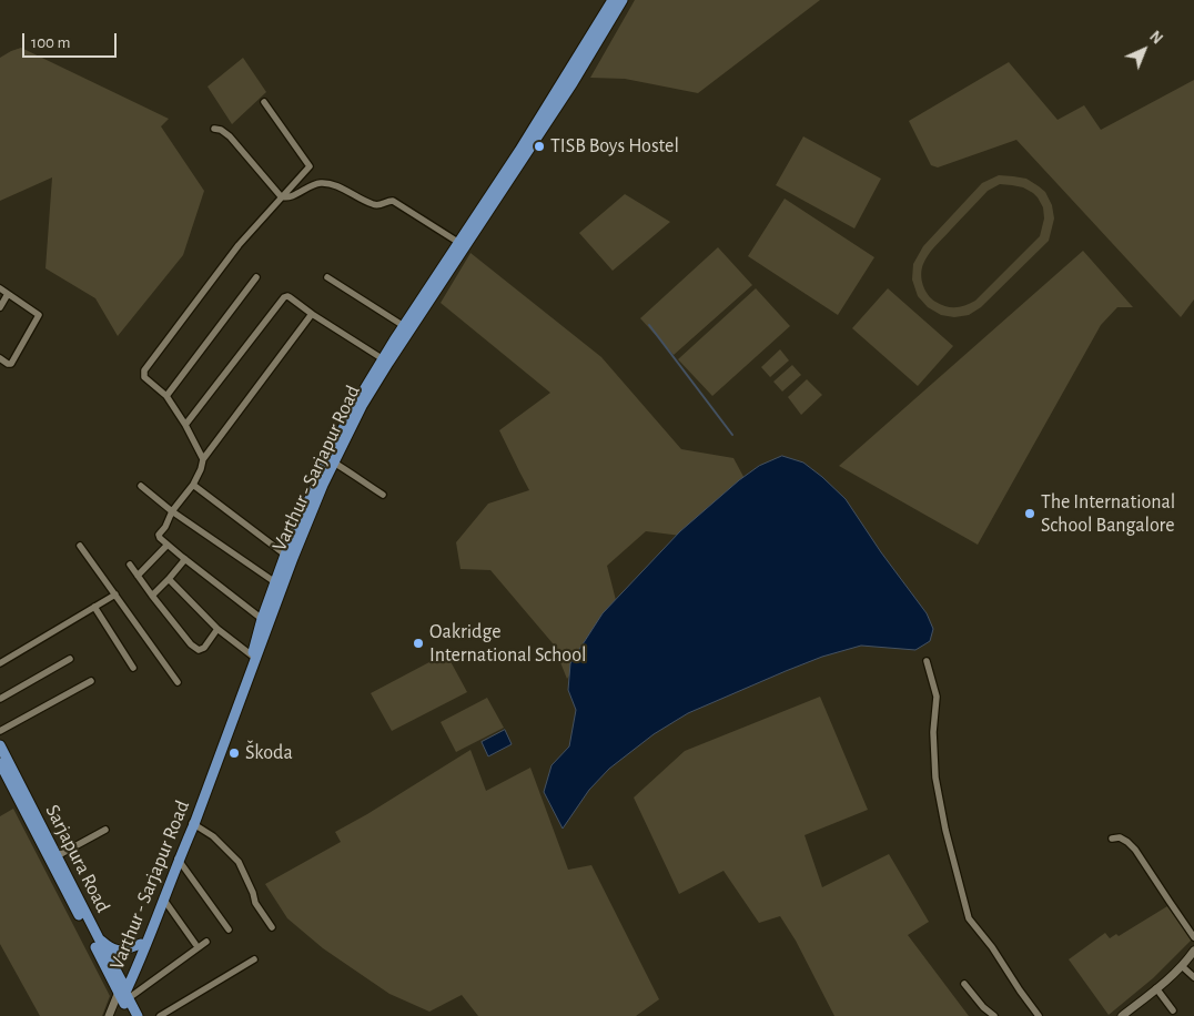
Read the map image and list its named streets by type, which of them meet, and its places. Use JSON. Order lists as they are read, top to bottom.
{
  "streets": {
    "main road": ["Varthur - Sarjapur Road", "Sarjapura Road"]
  },
  "crossings": [
    ["Varthur - Sarjapur Road", "Sarjapura Road"]
  ],
  "places": [
    "TISB Boys Hostel",
    "The International School Bangalore",
    "Oakridge International School",
    "Škoda"
  ],
  "scale_bar": "100 m",
  "north": "top right"
}
